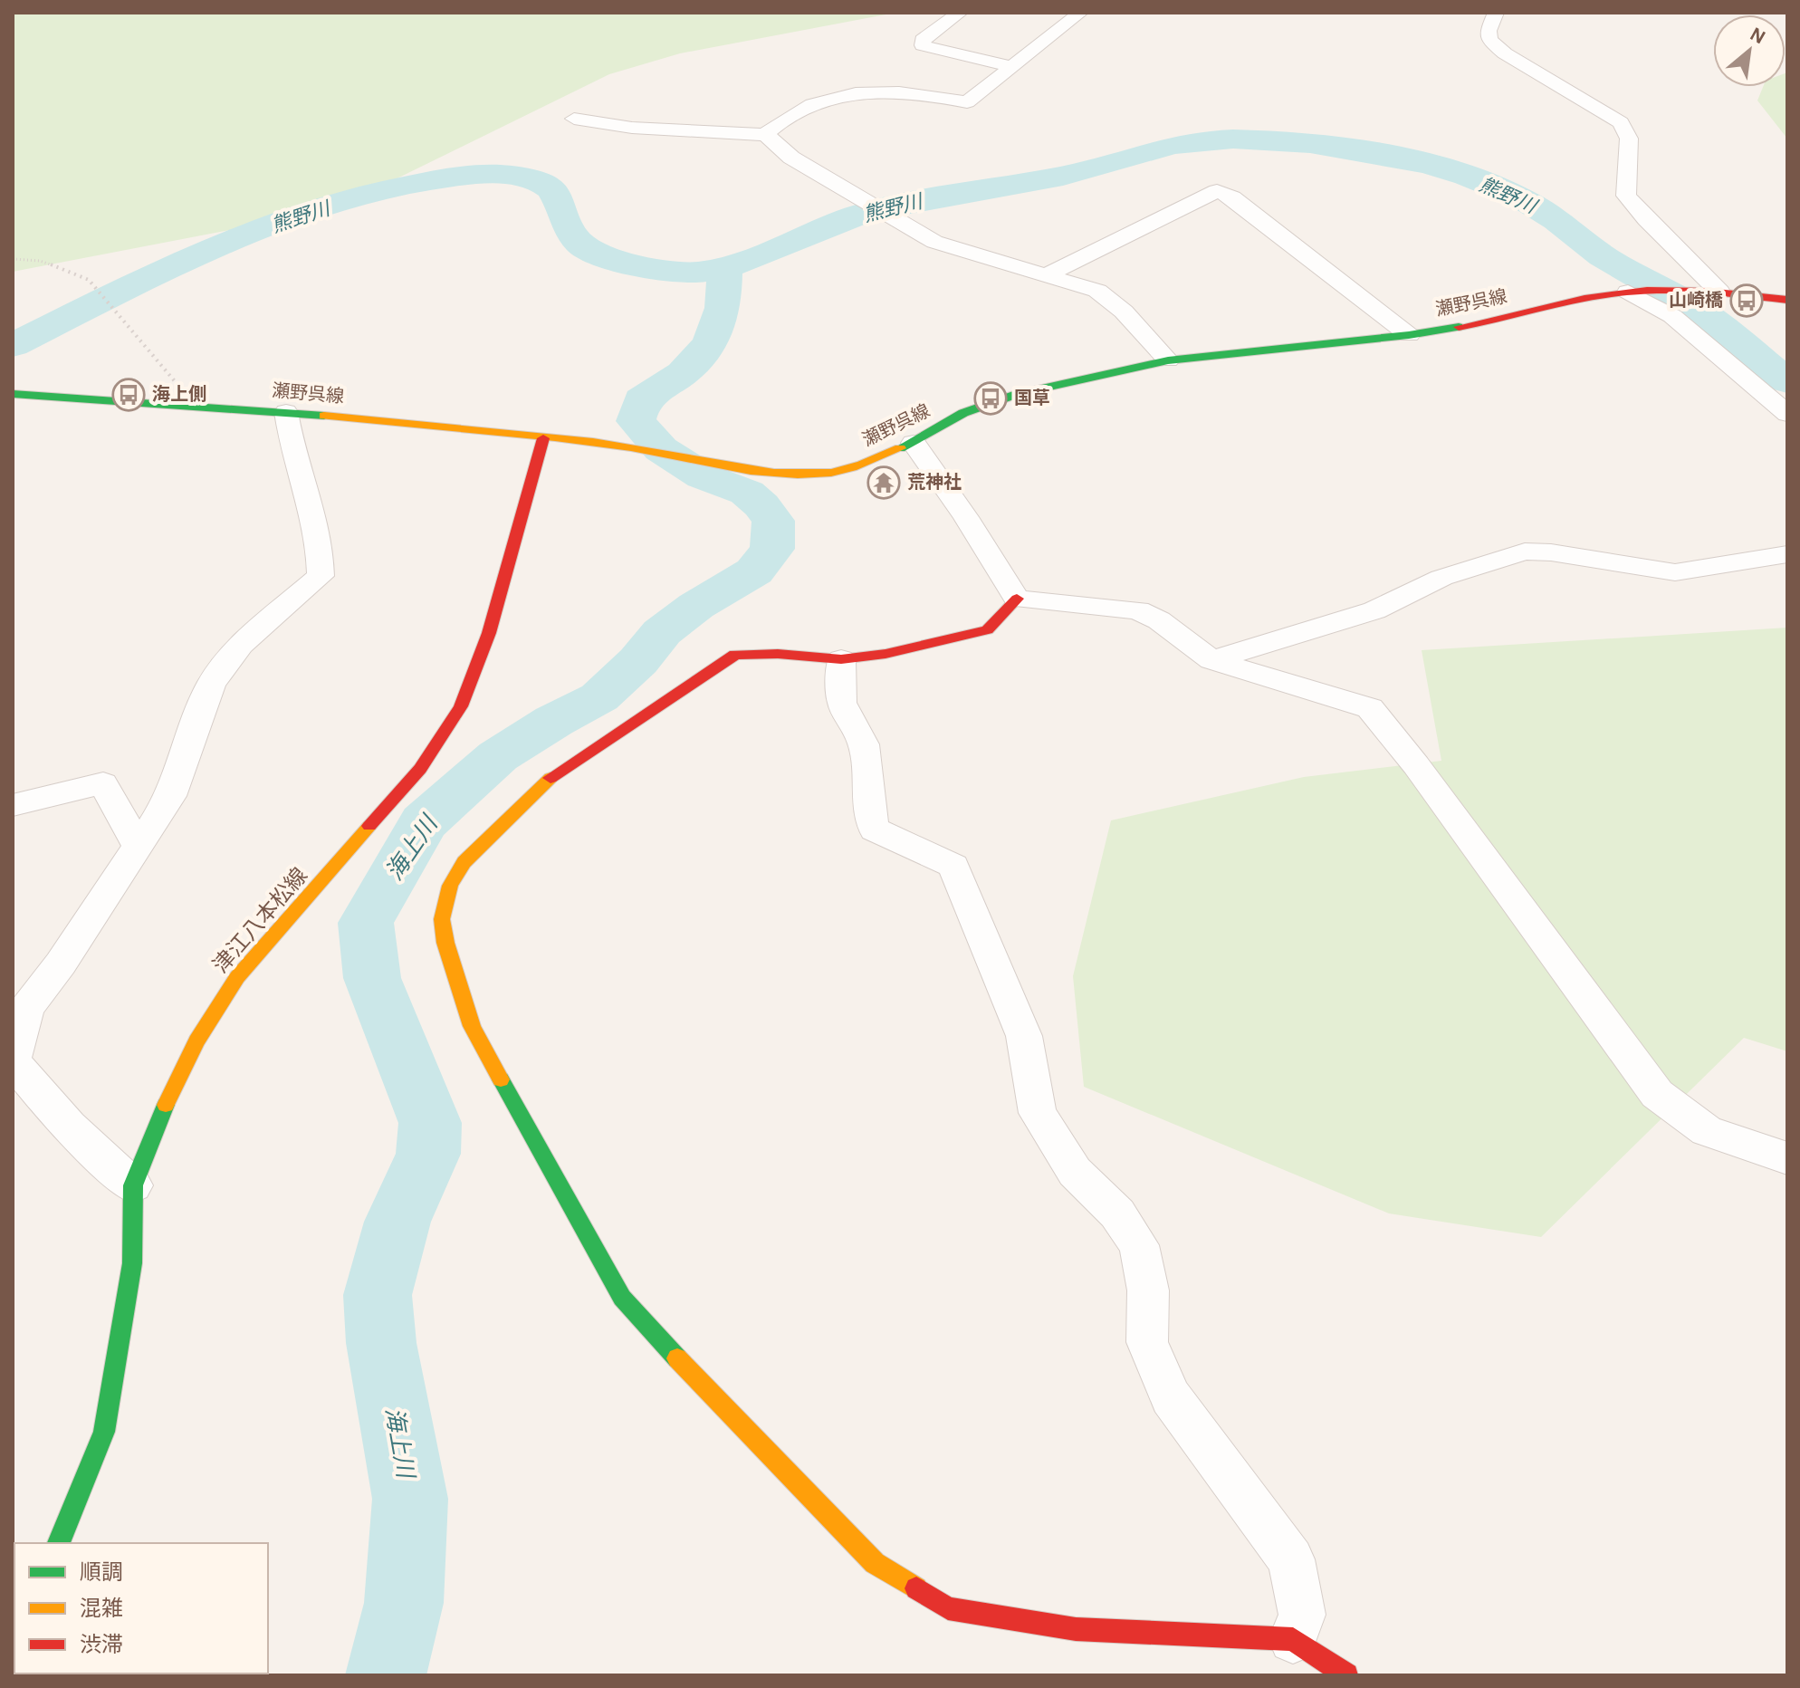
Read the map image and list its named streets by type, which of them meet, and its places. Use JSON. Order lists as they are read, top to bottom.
{
  "streets": {
    "main road": ["瀬野呉線", "津江八本松線"]
  },
  "crossings": [
    ["瀬野呉線", "津江八本松線"]
  ],
  "water": ["熊野川", "海上川"],
  "places": {
    "bus stop": ["山崎橋", "海上側", "国草"],
    "temple": ["荒神社"]
  },
  "legend": ["順調", "混雑", "渋滞"],
  "north": "top right"
}
